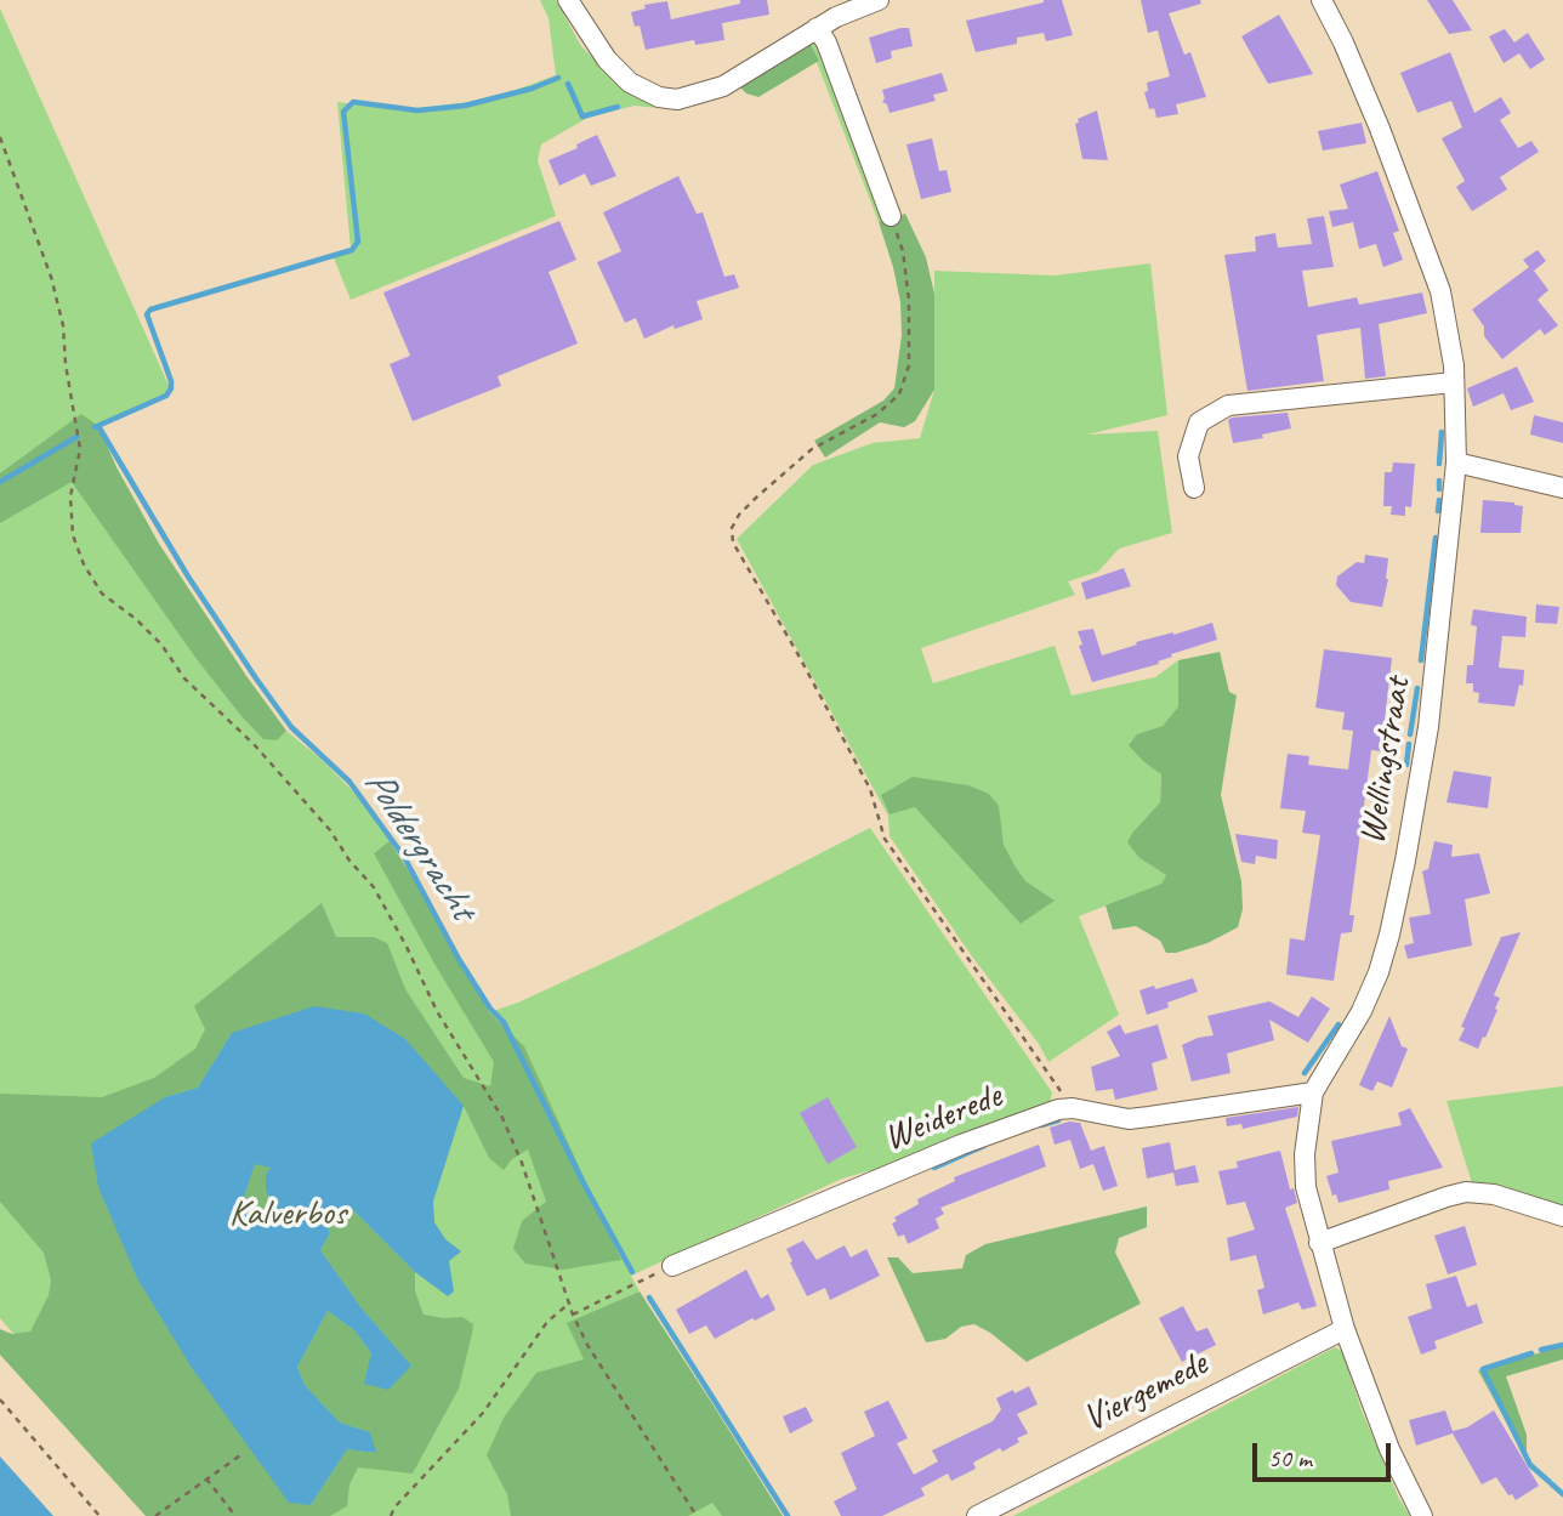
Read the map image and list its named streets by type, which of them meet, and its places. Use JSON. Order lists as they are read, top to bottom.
{
  "streets": {
    "street": ["Wellingstraat", "Weiderede", "Viergemede"]
  },
  "crossings": [
    ["Wellingstraat", "Weiderede"],
    ["Wellingstraat", "Viergemede"]
  ],
  "water": ["Poldergracht"],
  "parks": ["Kalverbos"],
  "scale_bar": "50 m"
}
